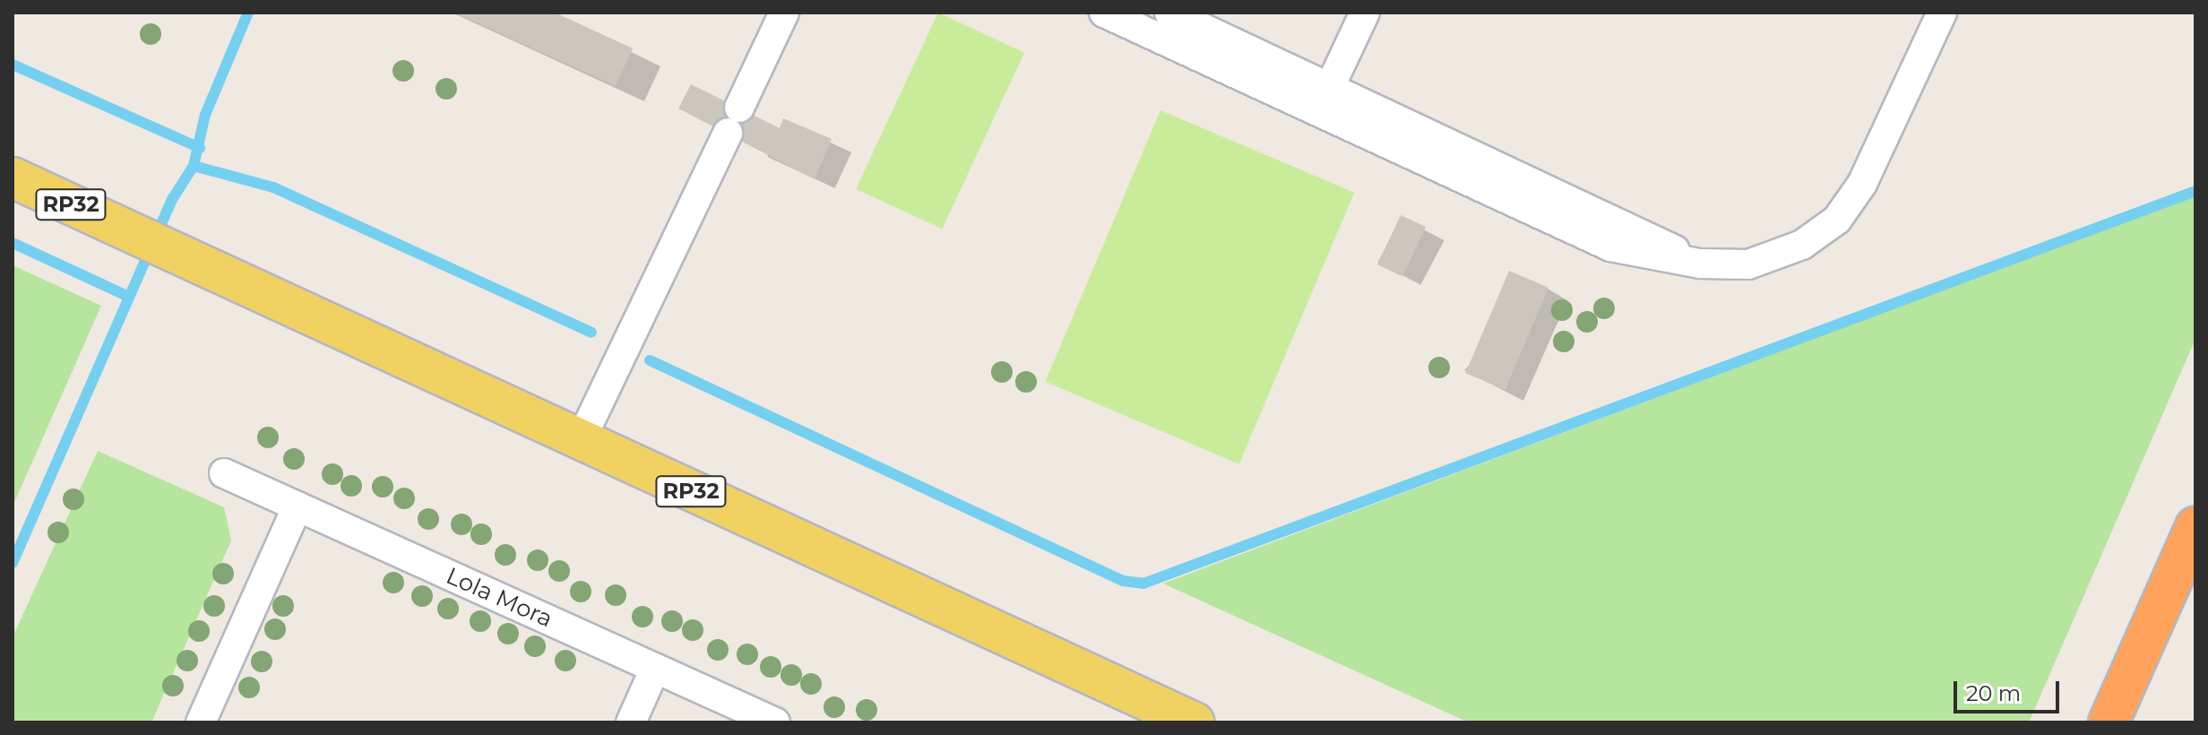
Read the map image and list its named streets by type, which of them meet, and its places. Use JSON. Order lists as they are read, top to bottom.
{
  "streets": {
    "main road": ["RP32"],
    "street": ["Lola Mora"]
  },
  "scale_bar": "20 m"
}
